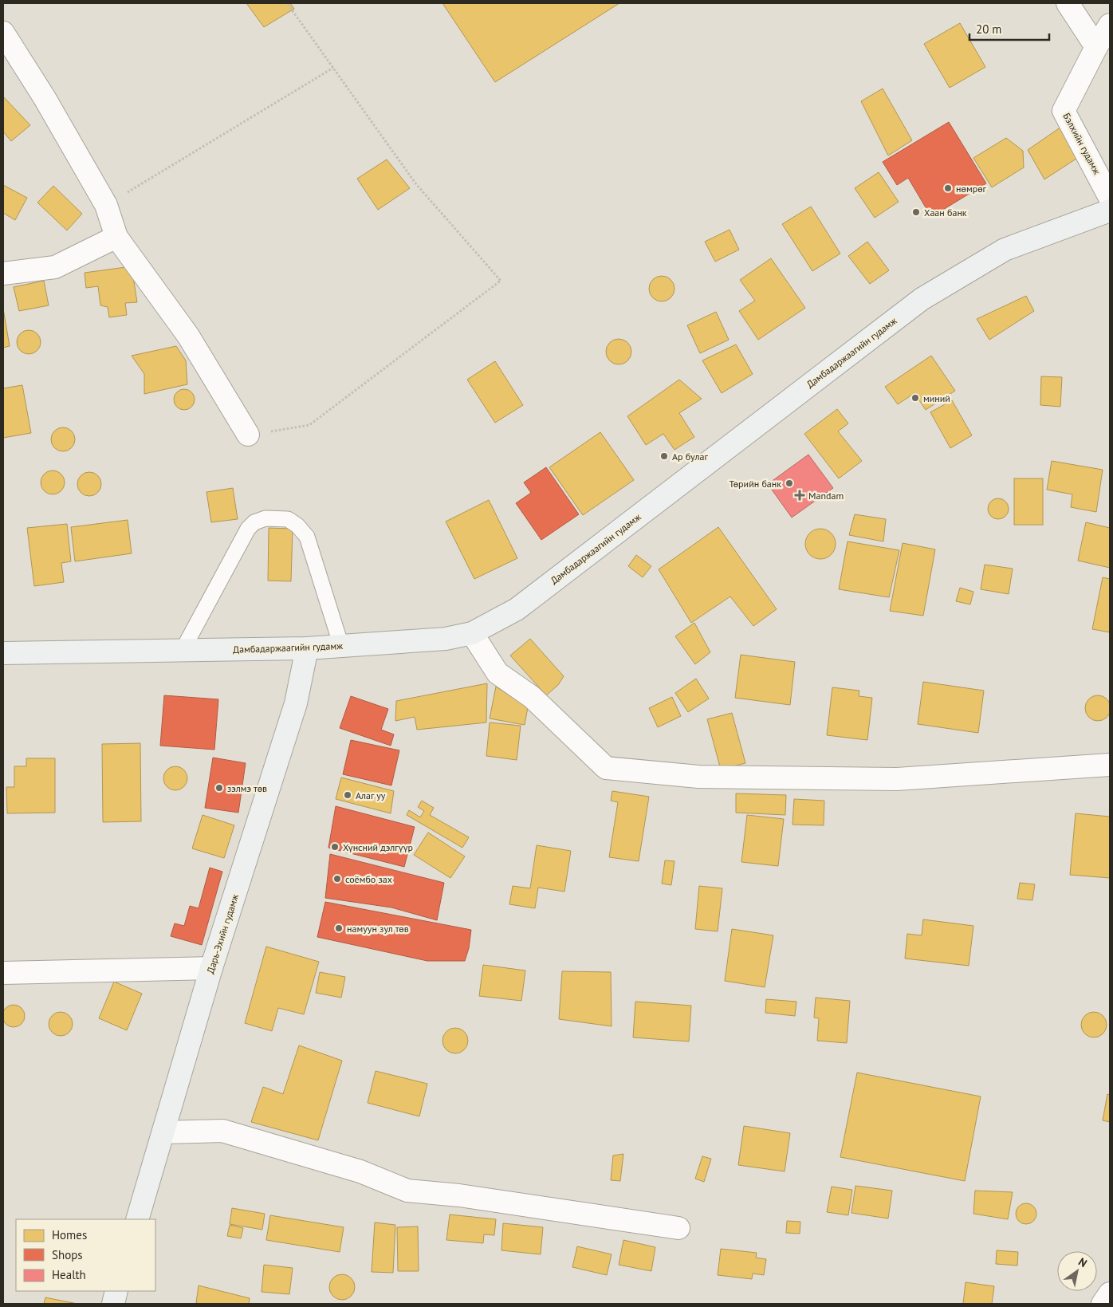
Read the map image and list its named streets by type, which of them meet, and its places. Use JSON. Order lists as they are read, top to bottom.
{
  "streets": {
    "main road": ["Дамбадаржаагийн гудамж", "Дарь-Эхийн гудамж"],
    "street": ["Бэлхийн гудамж"]
  },
  "crossings": [
    ["Дамбадаржаагийн гудамж", "Дарь-Эхийн гудамж"]
  ],
  "places": {
    "other": [
      "нөмрөг",
      "Хаан банк",
      "миний",
      "Ар булаг",
      "Төрийн банк",
      "зэлмэ төв",
      "Алаг уу",
      "Хүнсний дэлгүүр",
      "соёмбо зах",
      "намуун зул төв"
    ],
    "health": ["Mandam"]
  },
  "legend": ["Homes", "Shops", "Health"],
  "scale_bar": "20 m",
  "north": "top right"
}
